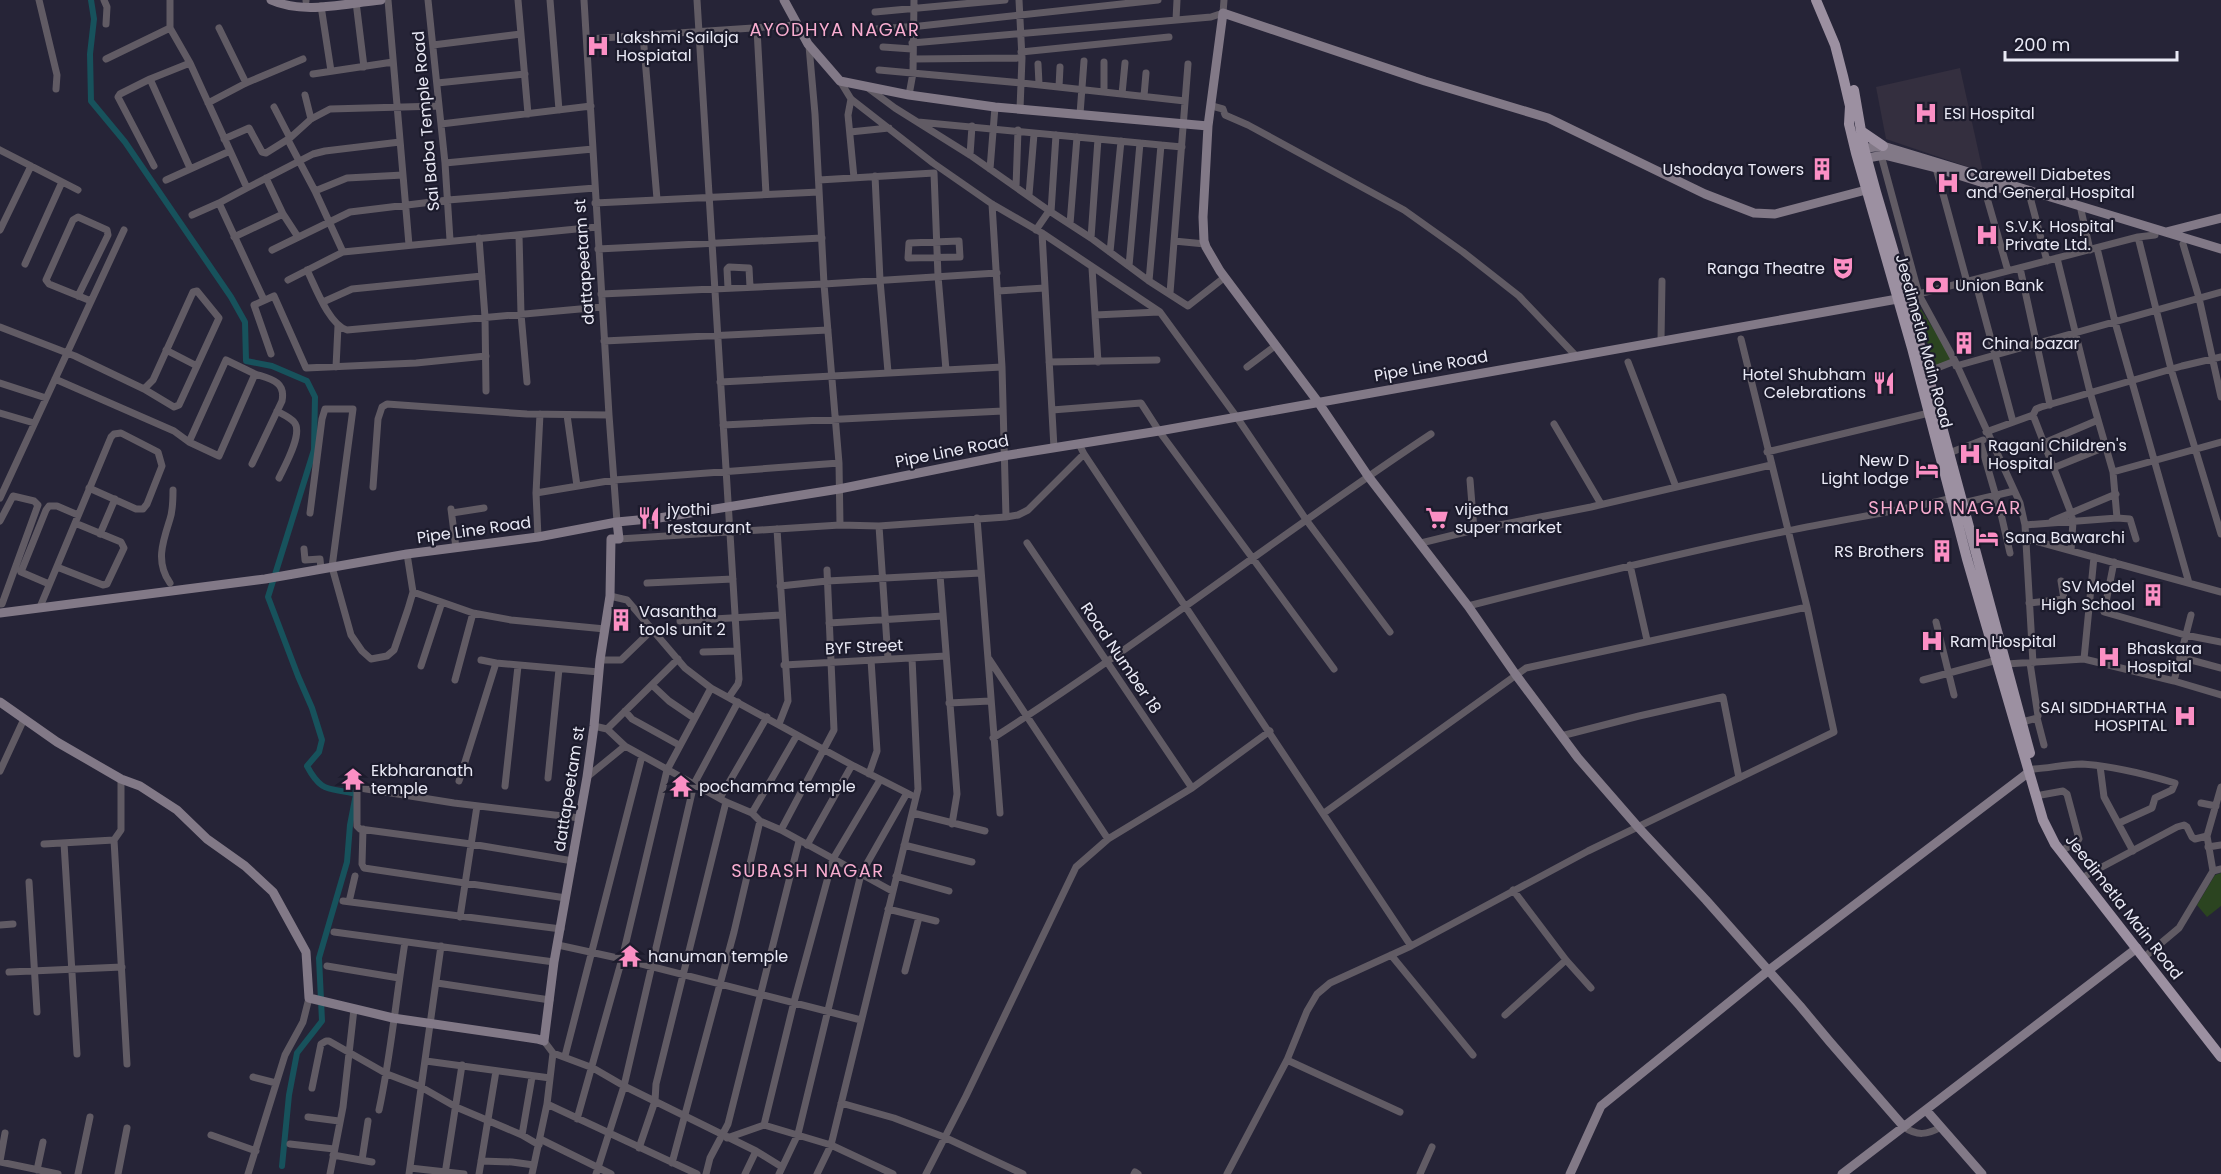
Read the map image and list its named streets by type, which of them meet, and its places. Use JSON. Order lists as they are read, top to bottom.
{
  "streets": {
    "main road": ["Jeedimetla Main Road"],
    "street": [
      "Sai Baba Temple Road",
      "dattapeetam st",
      "Pipe Line Road",
      "BYF Street",
      "Road Number 18"
    ]
  },
  "crossings": [
    ["dattapeetam st", "Pipe Line Road"],
    ["Jeedimetla Main Road", "Pipe Line Road"]
  ],
  "districts": ["AYODHYA NAGAR", "SHAPUR NAGAR", "SUBASH NAGAR"],
  "places": {
    "hospital": [
      "Lakshmi Sailaja Hospiatal",
      "ESI Hospital",
      "Carewell Diabetes and General Hospital",
      "S.V.K. Hospital Private Ltd.",
      "Ragani Children's Hospital",
      "Ram Hospital",
      "Bhaskara Hospital",
      "SAI SIDDHARTHA HOSPITAL"
    ],
    "building": [
      "Ushodaya Towers",
      "China bazar",
      "RS Brothers",
      "SV Model High School",
      "Vasantha tools unit 2"
    ],
    "theatre": ["Ranga Theatre"],
    "bank": ["Union Bank"],
    "restaurant": ["Hotel Shubham Celebrations", "jyothi restaurant"],
    "hotel": ["New D Light lodge", "Sana Bawarchi"],
    "supermarket": ["vijetha super market"],
    "temple": ["Ekbharanath temple", "pochamma temple", "hanuman temple"]
  },
  "scale_bar": "200 m"
}
